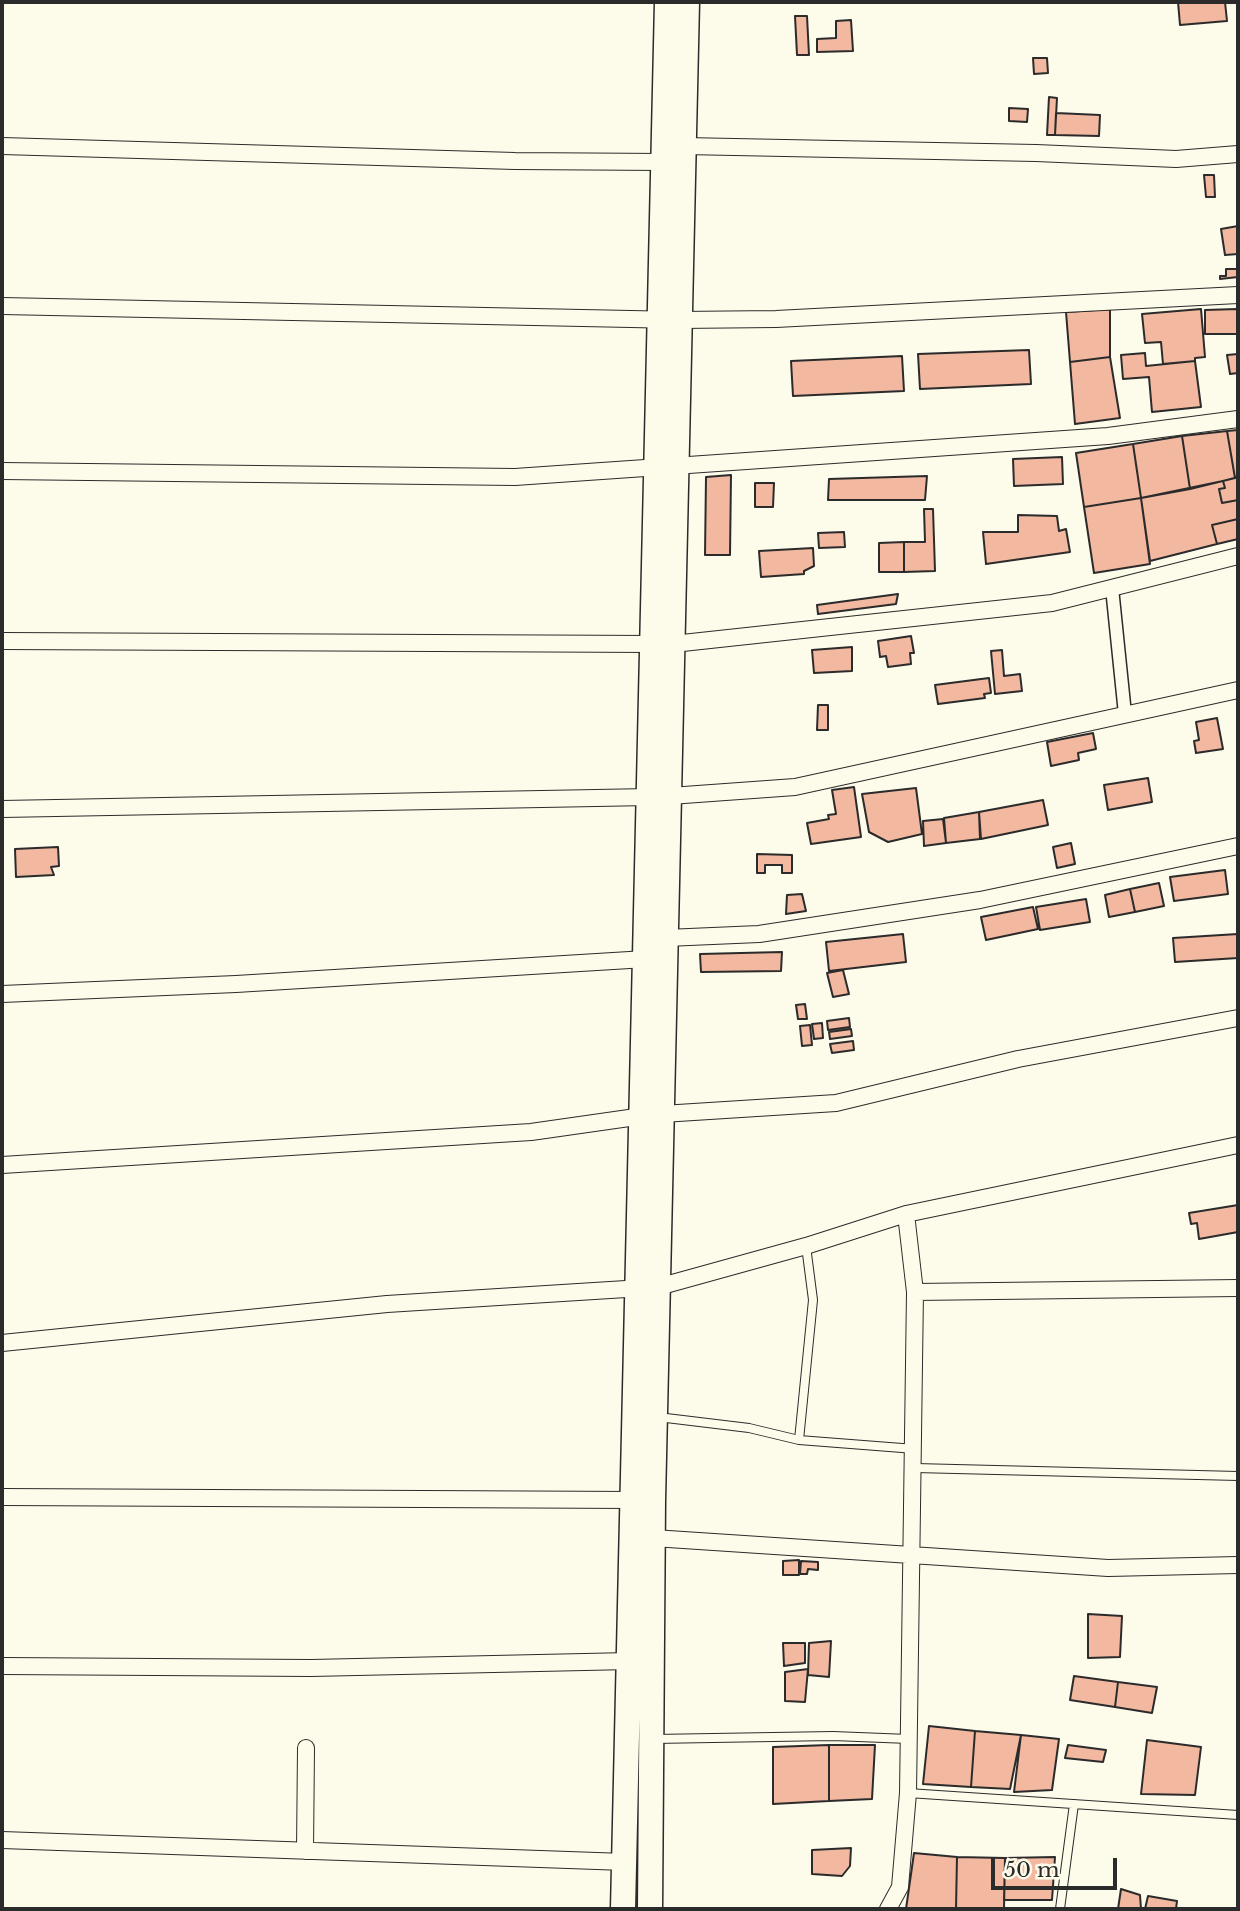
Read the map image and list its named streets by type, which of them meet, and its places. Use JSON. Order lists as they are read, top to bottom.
{
  "scale_bar": "50 m"
}
